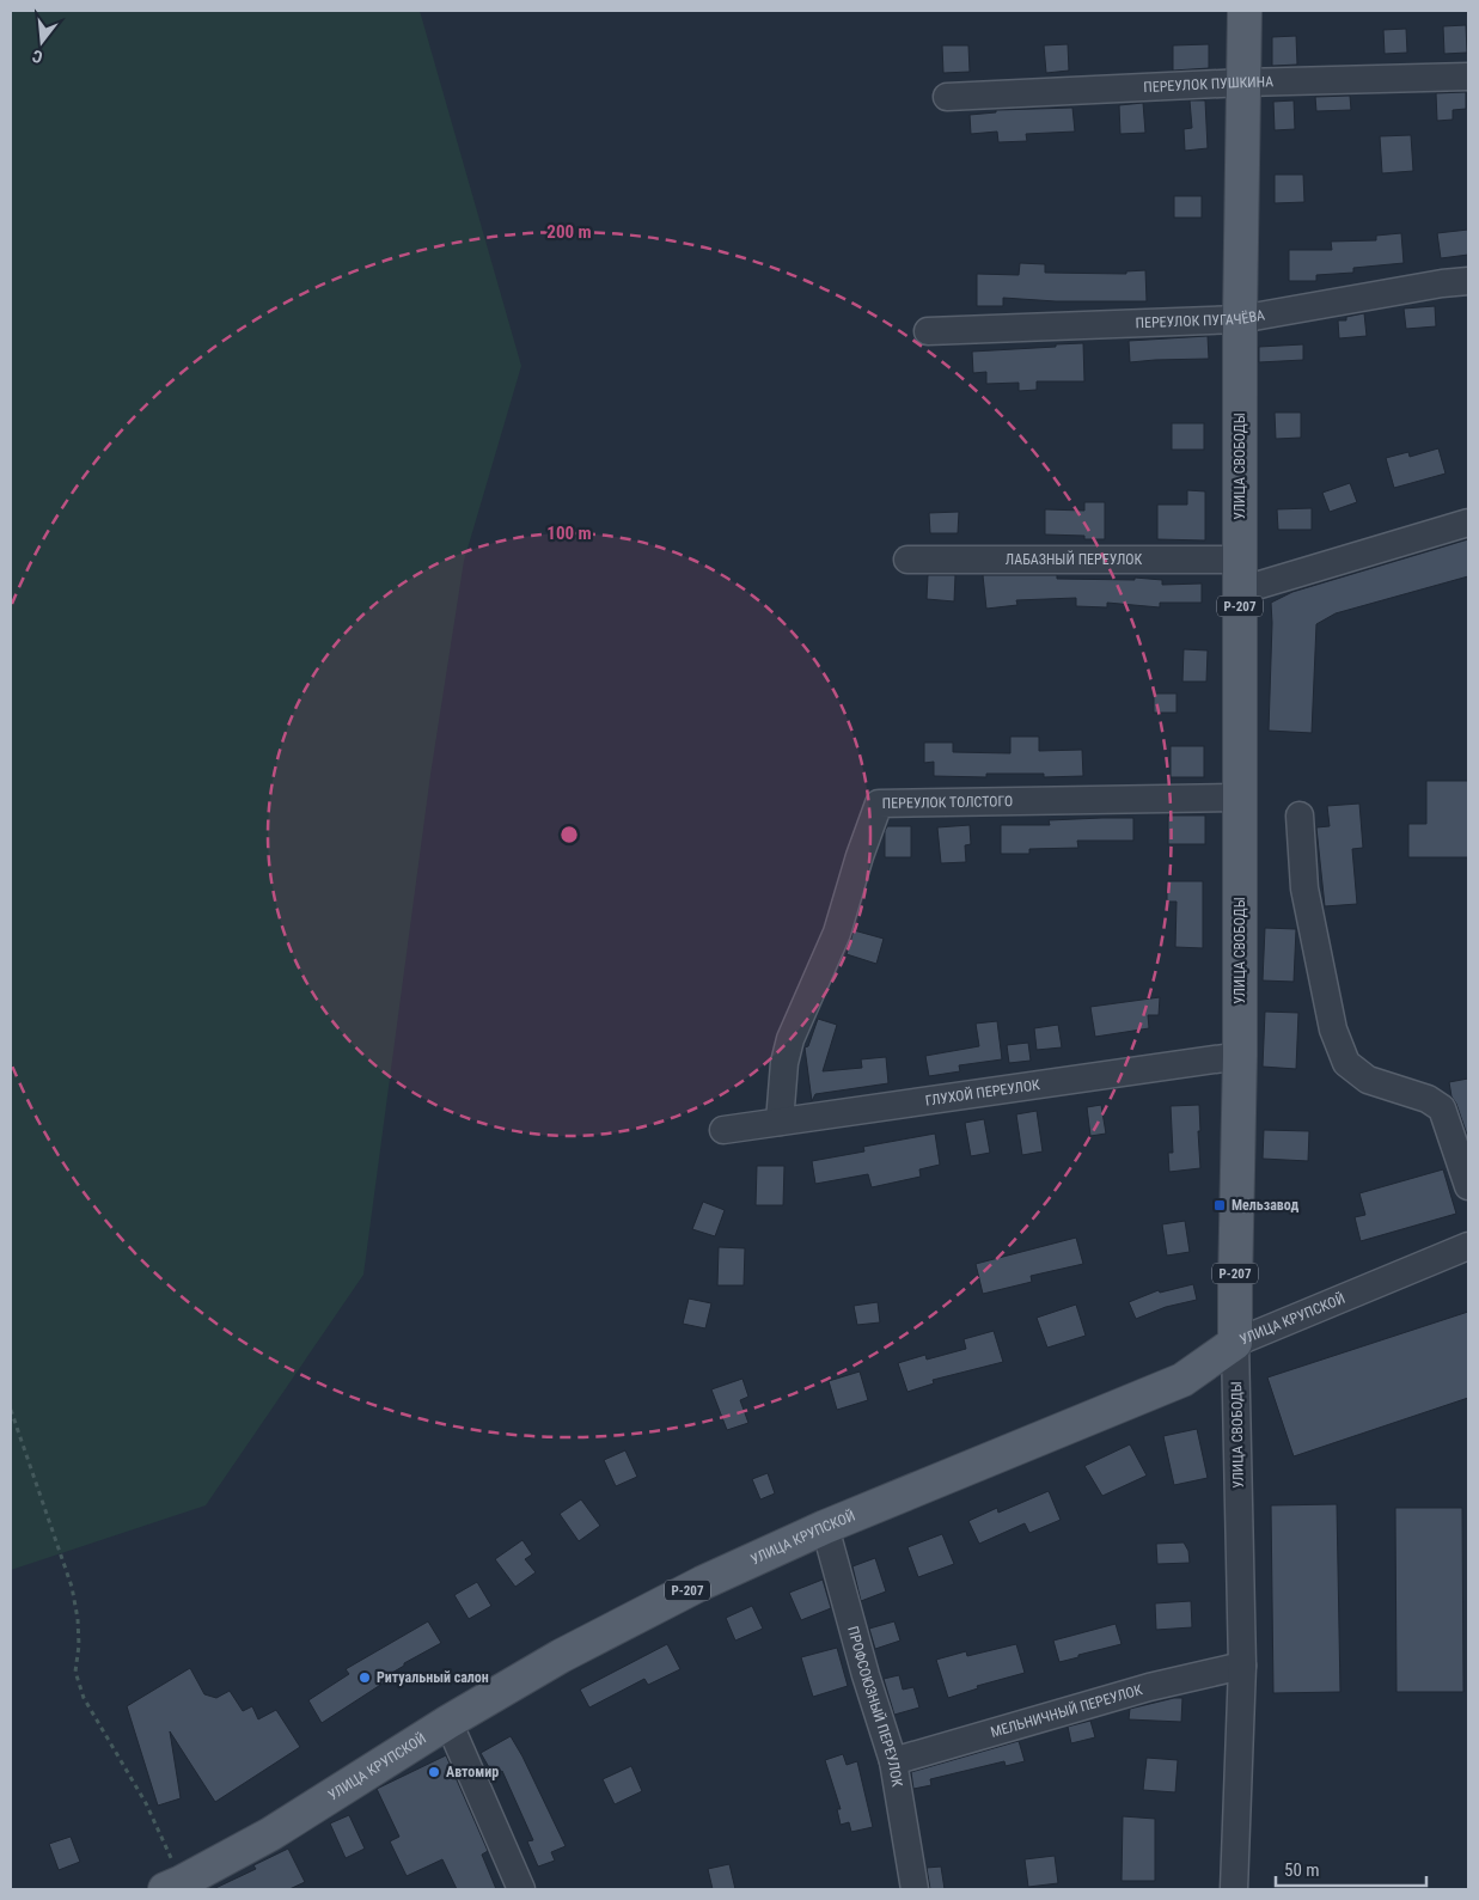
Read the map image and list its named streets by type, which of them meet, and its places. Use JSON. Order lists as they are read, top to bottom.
{
  "streets": {
    "main road": ["УЛИЦА СВОБОДЫ", "Р-207", "УЛИЦА КРУПСКОЙ"],
    "street": [
      "ПЕРЕУЛОК ПУШКИНА",
      "ПЕРЕУЛОК ПУГАЧЁВА",
      "ЛАБАЗНЫЙ ПЕРЕУЛОК",
      "ПЕРЕУЛОК ТОЛСТОГО",
      "ГЛУХОЙ ПЕРЕУЛОК",
      "ПРОФСОЮЗНЫЙ ПЕРЕУЛОК",
      "МЕЛЬНИЧНЫЙ ПЕРЕУЛОК"
    ]
  },
  "crossings": [
    ["ПЕРЕУЛОК ПУШКИНА", "УЛИЦА СВОБОДЫ"],
    ["ПЕРЕУЛОК ПУГАЧЁВА", "УЛИЦА СВОБОДЫ"],
    ["УЛИЦА СВОБОДЫ", "ЛАБАЗНЫЙ ПЕРЕУЛОК"],
    ["УЛИЦА СВОБОДЫ", "ПЕРЕУЛОК ТОЛСТОГО"],
    ["УЛИЦА СВОБОДЫ", "ГЛУХОЙ ПЕРЕУЛОК"],
    ["УЛИЦА СВОБОДЫ", "УЛИЦА КРУПСКОЙ"],
    ["УЛИЦА СВОБОДЫ", "МЕЛЬНИЧНЫЙ ПЕРЕУЛОК"],
    ["ПЕРЕУЛОК ТОЛСТОГО", "ГЛУХОЙ ПЕРЕУЛОК"],
    ["УЛИЦА КРУПСКОЙ", "ПРОФСОЮЗНЫЙ ПЕРЕУЛОК"],
    ["ПРОФСОЮЗНЫЙ ПЕРЕУЛОК", "МЕЛЬНИЧНЫЙ ПЕРЕУЛОК"]
  ],
  "places": {
    "transit": ["Мельзавод"],
    "other": ["Ритуальный салон", "Автомир"]
  },
  "scale_bar": "50 m",
  "north": "bottom",
  "rings": ["200 m", "100 m"]
}
